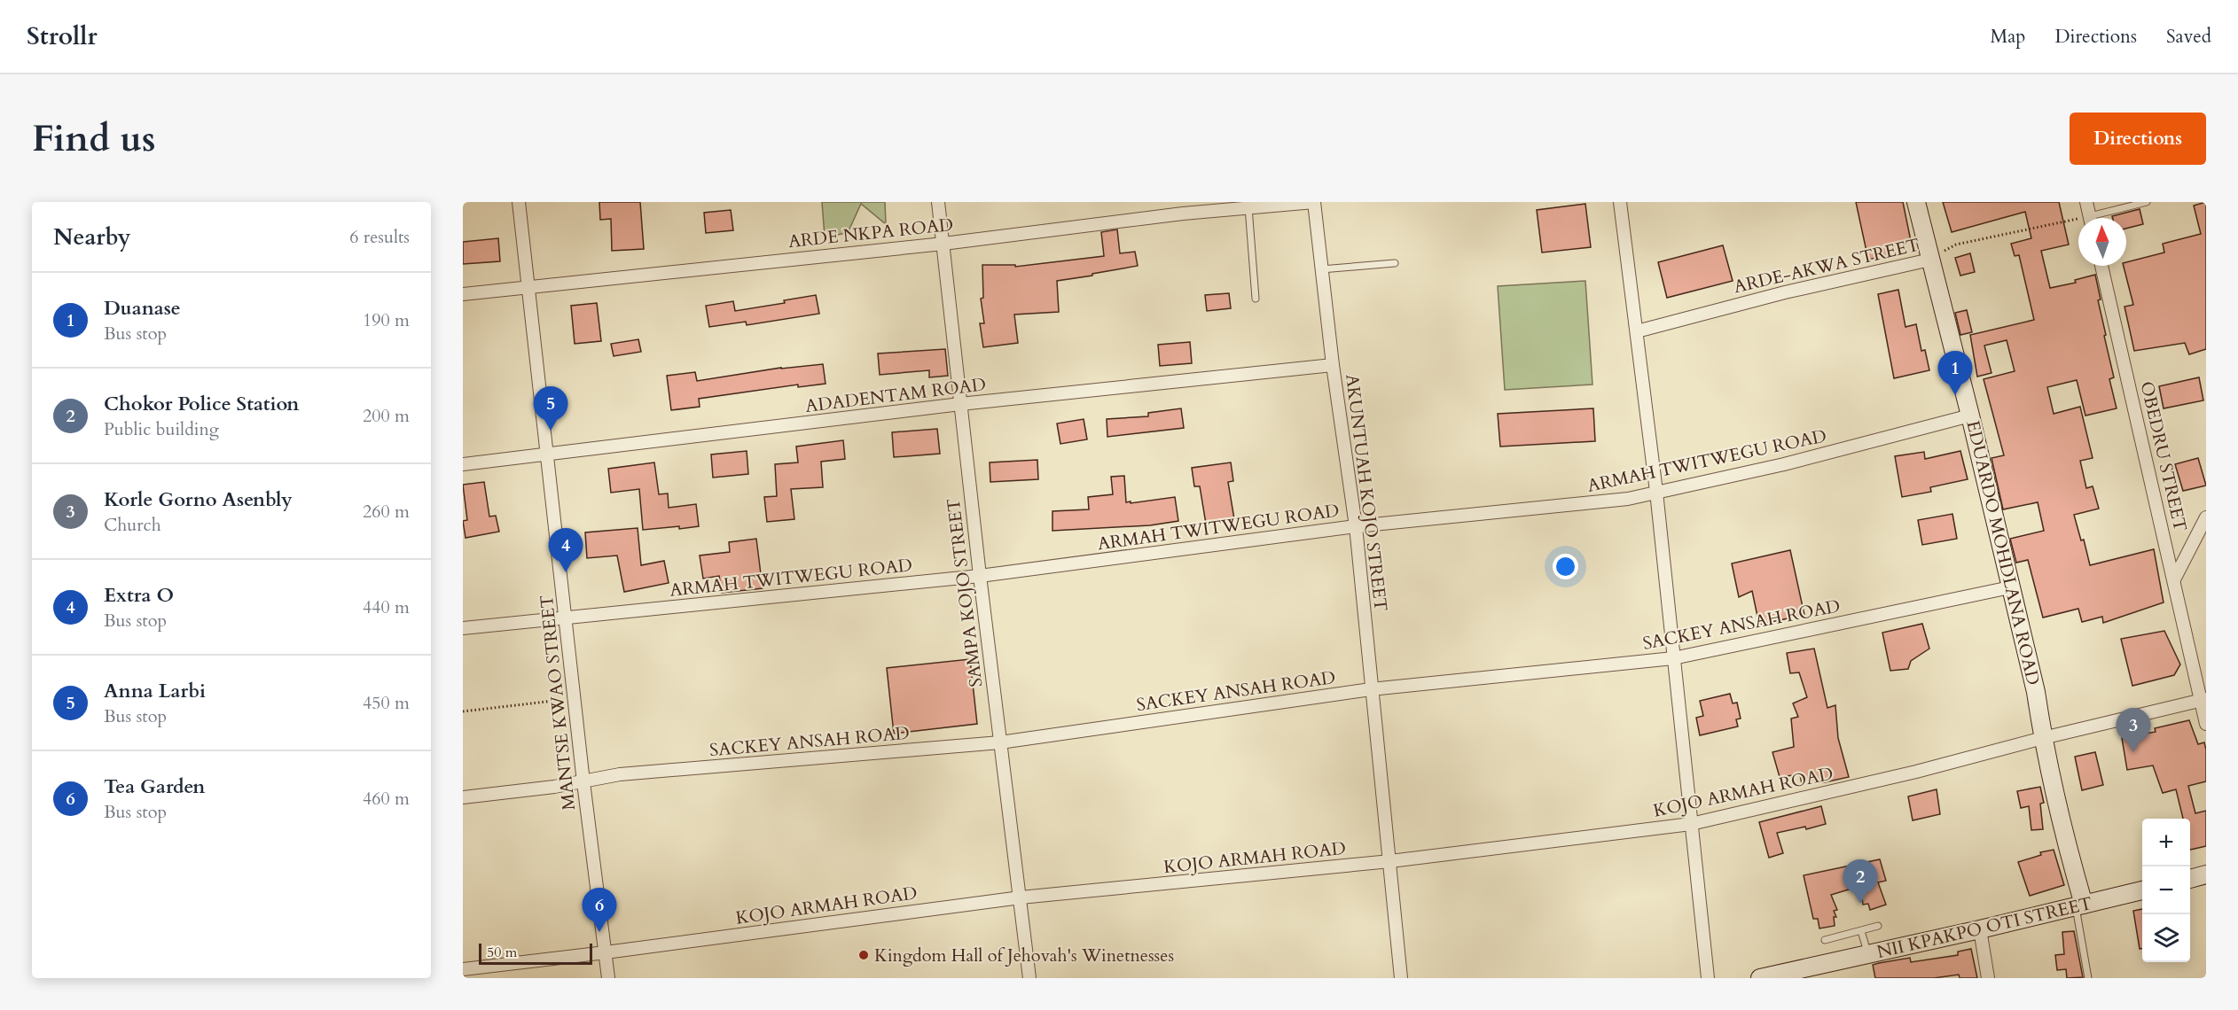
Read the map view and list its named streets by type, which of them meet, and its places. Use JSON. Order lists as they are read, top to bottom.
{
  "streets": {
    "main road": ["EDUARDO MOHDLANA ROAD", "NII KPAKPO OTI STREET"],
    "street": [
      "ARDE NKPA ROAD",
      "ARDE-AKWA STREET",
      "ADADENTAM ROAD",
      "OBEDRU STREET",
      "ARMAH TWITWEGU ROAD",
      "AKUNTUAH KOJO STREET",
      "SAMPA KOJO STREET",
      "SACKEY ANSAH ROAD",
      "MANTSE KWAO STREET",
      "KOJO ARMAH ROAD"
    ]
  },
  "crossings": [
    ["ARDE NKPA ROAD", "AKUNTUAH KOJO STREET"],
    ["ARDE NKPA ROAD", "SAMPA KOJO STREET"],
    ["ARDE NKPA ROAD", "MANTSE KWAO STREET"],
    ["ARDE-AKWA STREET", "EDUARDO MOHDLANA ROAD"],
    ["ADADENTAM ROAD", "AKUNTUAH KOJO STREET"],
    ["ADADENTAM ROAD", "SAMPA KOJO STREET"],
    ["ADADENTAM ROAD", "MANTSE KWAO STREET"],
    ["OBEDRU STREET", "KOJO ARMAH ROAD"],
    ["ARMAH TWITWEGU ROAD", "AKUNTUAH KOJO STREET"],
    ["ARMAH TWITWEGU ROAD", "EDUARDO MOHDLANA ROAD"],
    ["ARMAH TWITWEGU ROAD", "SAMPA KOJO STREET"],
    ["ARMAH TWITWEGU ROAD", "MANTSE KWAO STREET"],
    ["AKUNTUAH KOJO STREET", "SACKEY ANSAH ROAD"],
    ["AKUNTUAH KOJO STREET", "KOJO ARMAH ROAD"],
    ["EDUARDO MOHDLANA ROAD", "SACKEY ANSAH ROAD"],
    ["EDUARDO MOHDLANA ROAD", "KOJO ARMAH ROAD"],
    ["EDUARDO MOHDLANA ROAD", "NII KPAKPO OTI STREET"],
    ["SAMPA KOJO STREET", "SACKEY ANSAH ROAD"],
    ["SAMPA KOJO STREET", "KOJO ARMAH ROAD"],
    ["SACKEY ANSAH ROAD", "MANTSE KWAO STREET"],
    ["MANTSE KWAO STREET", "KOJO ARMAH ROAD"]
  ],
  "places": ["Kingdom Hall of Jehovah's Winetnesses"],
  "scale_bar": "50 m",
  "north": "top",
  "page": {
    "header": "Strollr",
    "nav": ["Map", "Directions", "Saved"],
    "buttons": "Directions",
    "title": "Find us",
    "heading": ["Nearby", "6 results"],
    "list": [
      {
        "mark": "1",
        "name": "Duanase",
        "note": "Bus stop",
        "value": "190 m"
      },
      {
        "mark": "2",
        "name": "Chokor Police Station",
        "note": "Public building",
        "value": "200 m"
      },
      {
        "mark": "3",
        "name": "Korle Gorno Asenbly",
        "note": "Church",
        "value": "260 m"
      },
      {
        "mark": "4",
        "name": "Extra O",
        "note": "Bus stop",
        "value": "440 m"
      },
      {
        "mark": "5",
        "name": "Anna Larbi",
        "note": "Bus stop",
        "value": "450 m"
      },
      {
        "mark": "6",
        "name": "Tea Garden",
        "note": "Bus stop",
        "value": "460 m"
      }
    ],
    "pins": [
      "1",
      "5",
      "4",
      "3",
      "2",
      "6"
    ],
    "map_buttons": ["+", "−"],
    "scale": "50 m"
  }
}
